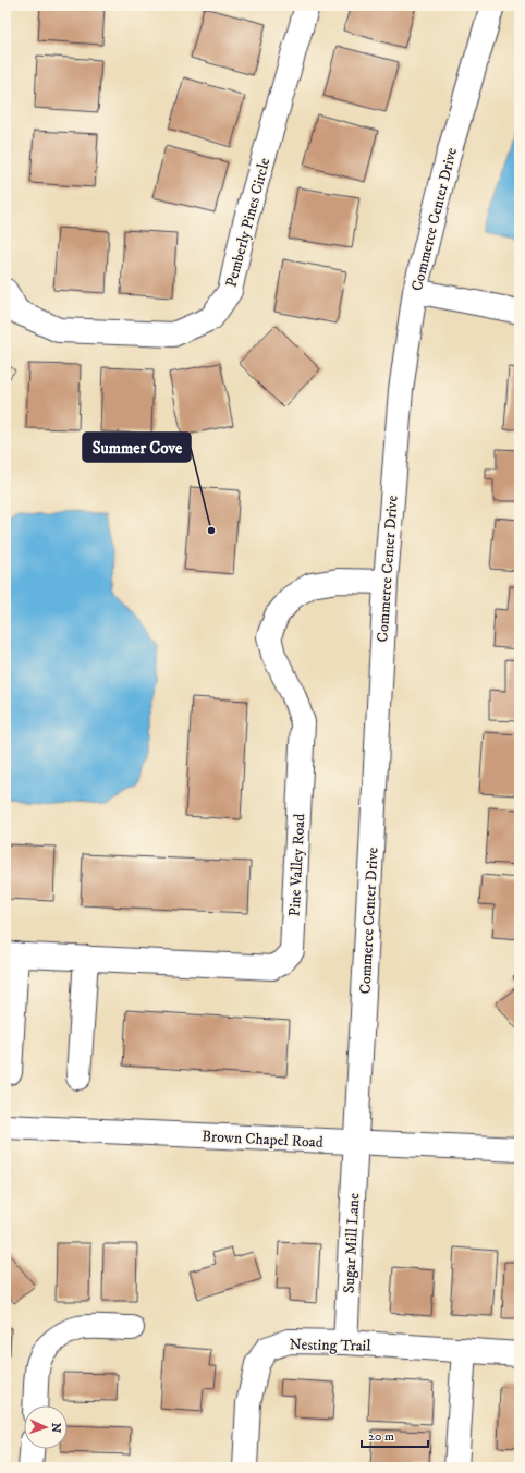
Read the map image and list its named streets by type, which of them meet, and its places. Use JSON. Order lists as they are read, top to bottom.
{
  "streets": {
    "street": [
      "Commerce Center Drive",
      "Pemberly Pines Circle",
      "Pine Valley Road",
      "Brown Chapel Road",
      "Sugar Mill Lane",
      "Nesting Trail"
    ]
  },
  "crossings": [
    ["Commerce Center Drive", "Pine Valley Road"],
    ["Commerce Center Drive", "Brown Chapel Road"],
    ["Commerce Center Drive", "Sugar Mill Lane"],
    ["Brown Chapel Road", "Sugar Mill Lane"],
    ["Sugar Mill Lane", "Nesting Trail"]
  ],
  "places": ["Summer Cove"],
  "scale_bar": "20 m",
  "north": "right"
}
